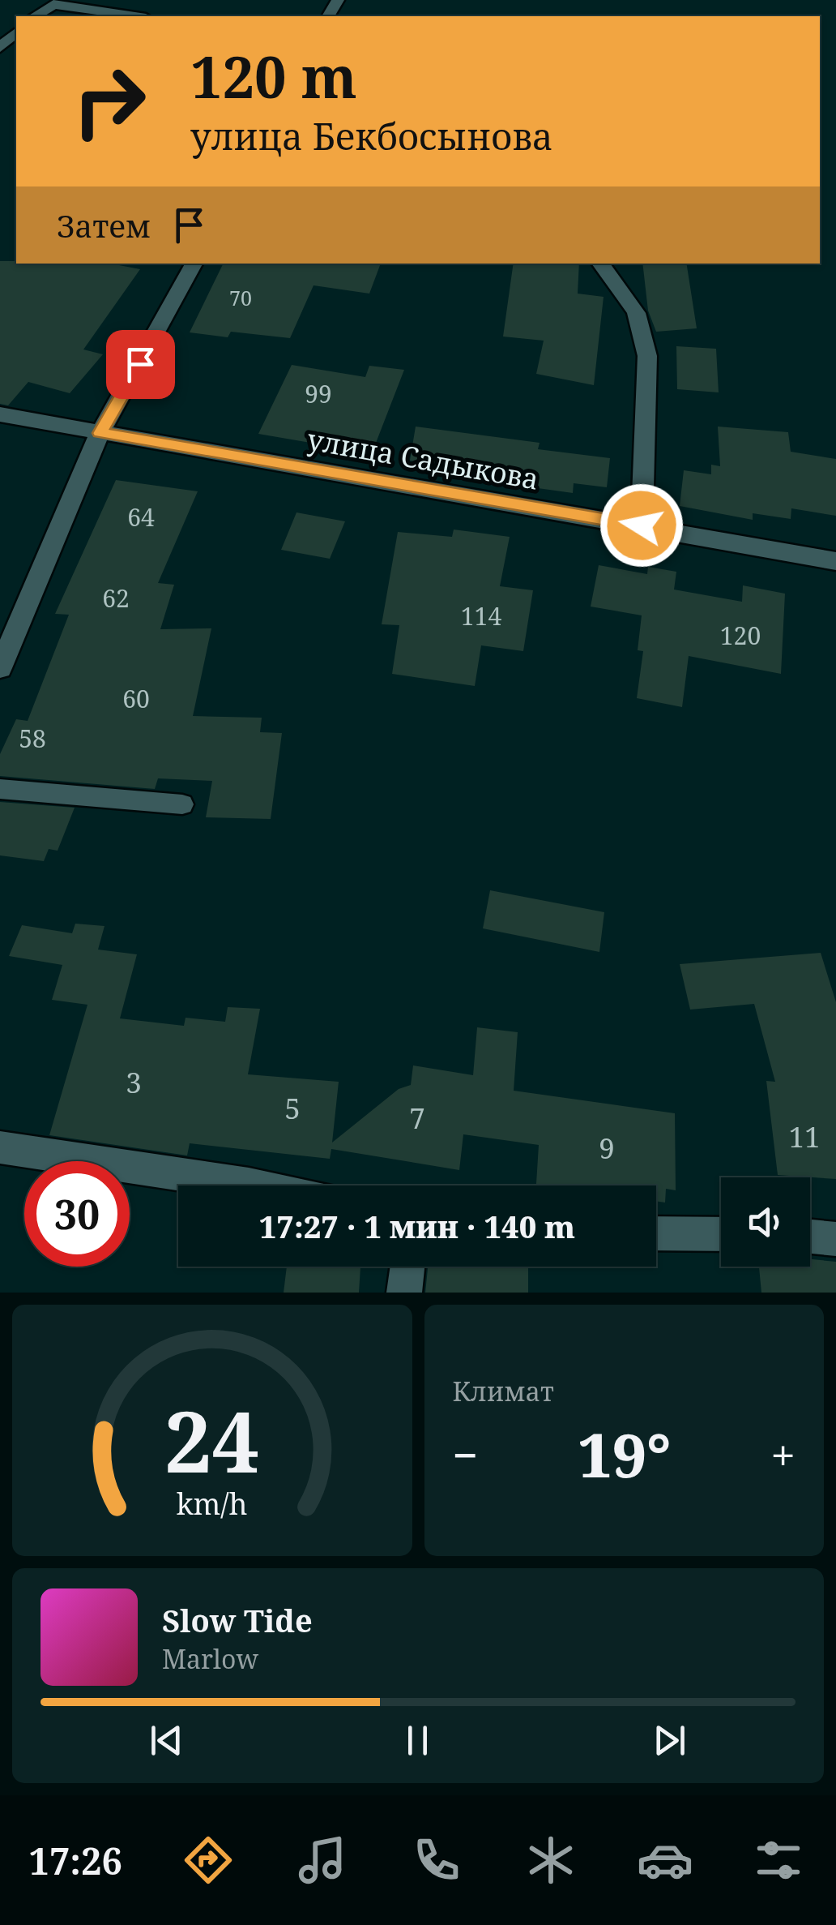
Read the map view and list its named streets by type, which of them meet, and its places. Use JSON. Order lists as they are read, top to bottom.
{
  "streets": {
    "street": ["улица Садыкова"]
  },
  "house_numbers": [
    "70",
    "99",
    "64",
    "62",
    "114",
    "120",
    "60",
    "58",
    "3",
    "5",
    "7",
    "11",
    "9"
  ],
  "page": {
    "turn": ["120 m", "улица Бекбосынова"],
    "then": "Затем",
    "limit": "30",
    "trip": "17:27 · 1 мин · 140 m",
    "tile": "Климат",
    "heat": ["−", "19°", "+"],
    "song": ["Slow Tide", "Marlow"],
    "tabs": "17:26",
    "gauge": ["24", "km/h"]
  }
}
